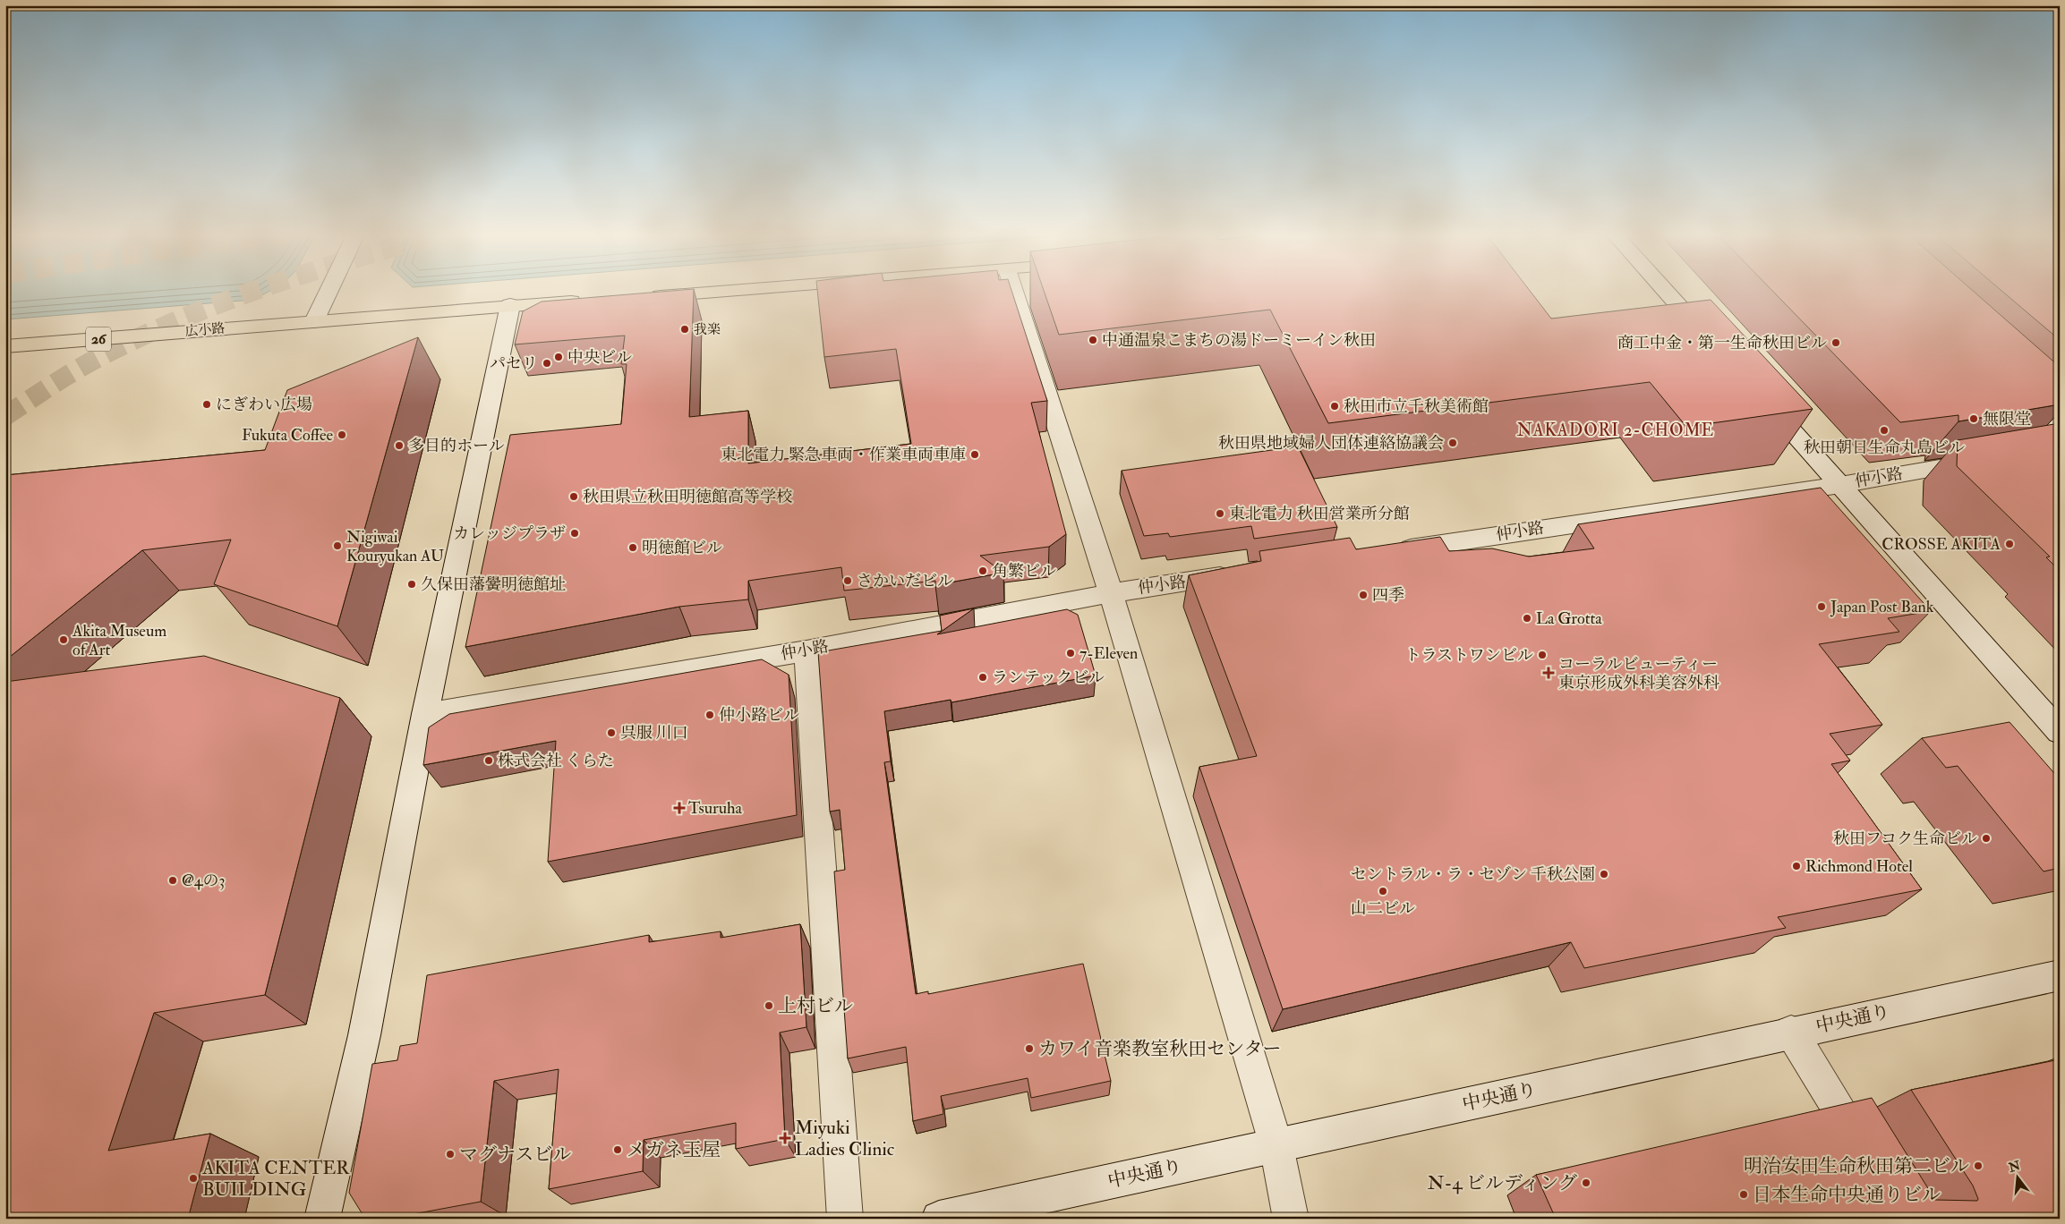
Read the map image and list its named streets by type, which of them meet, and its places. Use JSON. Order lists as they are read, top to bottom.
{
  "streets": {
    "main road": ["広小路", "26"],
    "street": ["仲小路", "中央通り"]
  },
  "districts": ["NAKADORI 2-CHOME"],
  "places": {
    "other": [
      "我楽",
      "中通温泉こまちの湯ドーミーイン秋田",
      "商工中金・第一生命秋田ビル",
      "中央ビル",
      "パセリ",
      "にぎわい広場",
      "秋田市立千秋美術館",
      "無限堂",
      "秋田朝日生命丸島ビル",
      "Fukuta Coffee",
      "秋田県地域婦人団体連絡協議会",
      "多目的ホール",
      "東北電力 緊急車両・作業車両車庫",
      "秋田県立秋田明徳館高等学校",
      "東北電力 秋田営業所分館",
      "カレッジプラザ",
      "CROSSE AKITA",
      "Nigiwai Kouryukan AU",
      "明徳館ビル",
      "角繁ビル",
      "さかいだビル",
      "久保田藩黌明徳館址",
      "四季",
      "Japan Post Bank",
      "La Grotta",
      "Akita Museum of Art",
      "7-Eleven",
      "トラストワンビル",
      "ランテックビル",
      "仲小路ビル",
      "呉服 川口",
      "株式会社 くらた",
      "秋田フコク生命ビル",
      "Richmond Hotel",
      "セントラル・ラ・セゾン 千秋公園",
      "@4の3",
      "山二ビル",
      "上村ビル",
      "カワイ音楽教室秋田センター",
      "メガネ玉屋",
      "マグナスビル",
      "明治安田生命秋田第二ビル",
      "AKITA CENTER BUILDING",
      "N-4 ビルディング",
      "日本生命中央通りビル"
    ],
    "health": ["コーラルビューティー 東京形成外科美容外科", "Tsuruha", "Miyuki Ladies Clinic"]
  },
  "north": "top"
}
